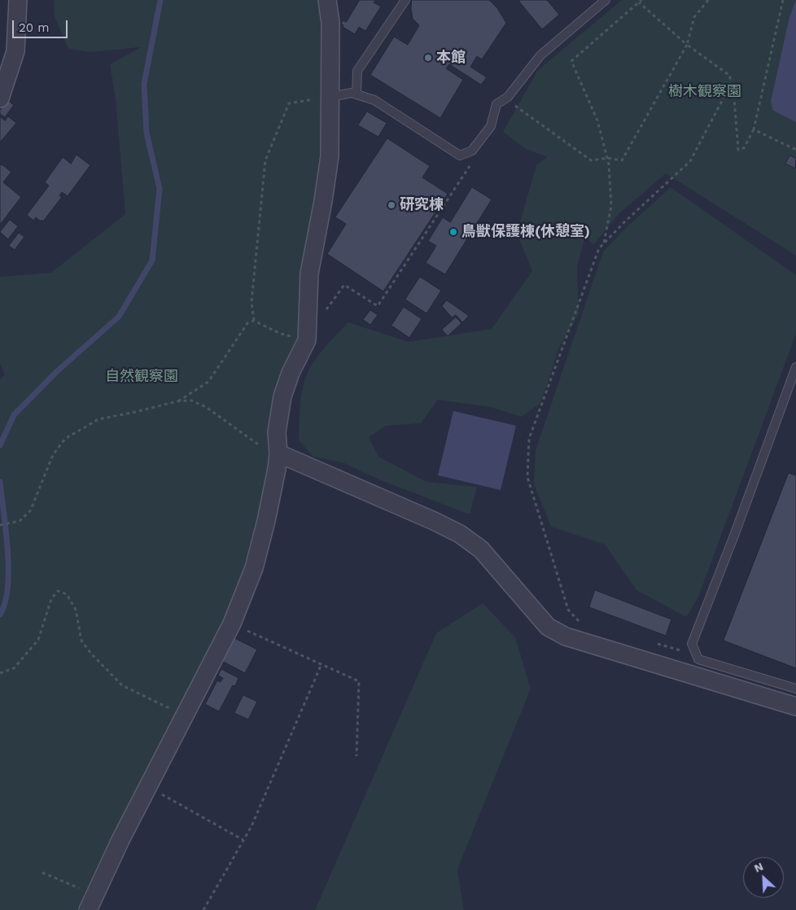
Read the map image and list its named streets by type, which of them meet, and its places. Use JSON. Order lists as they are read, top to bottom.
{
  "parks": ["樹木観察園", "自然観察園"],
  "places": ["本館", "研究棟", "鳥獣保護棟(休憩室)"],
  "scale_bar": "20 m",
  "north": "top left"
}
